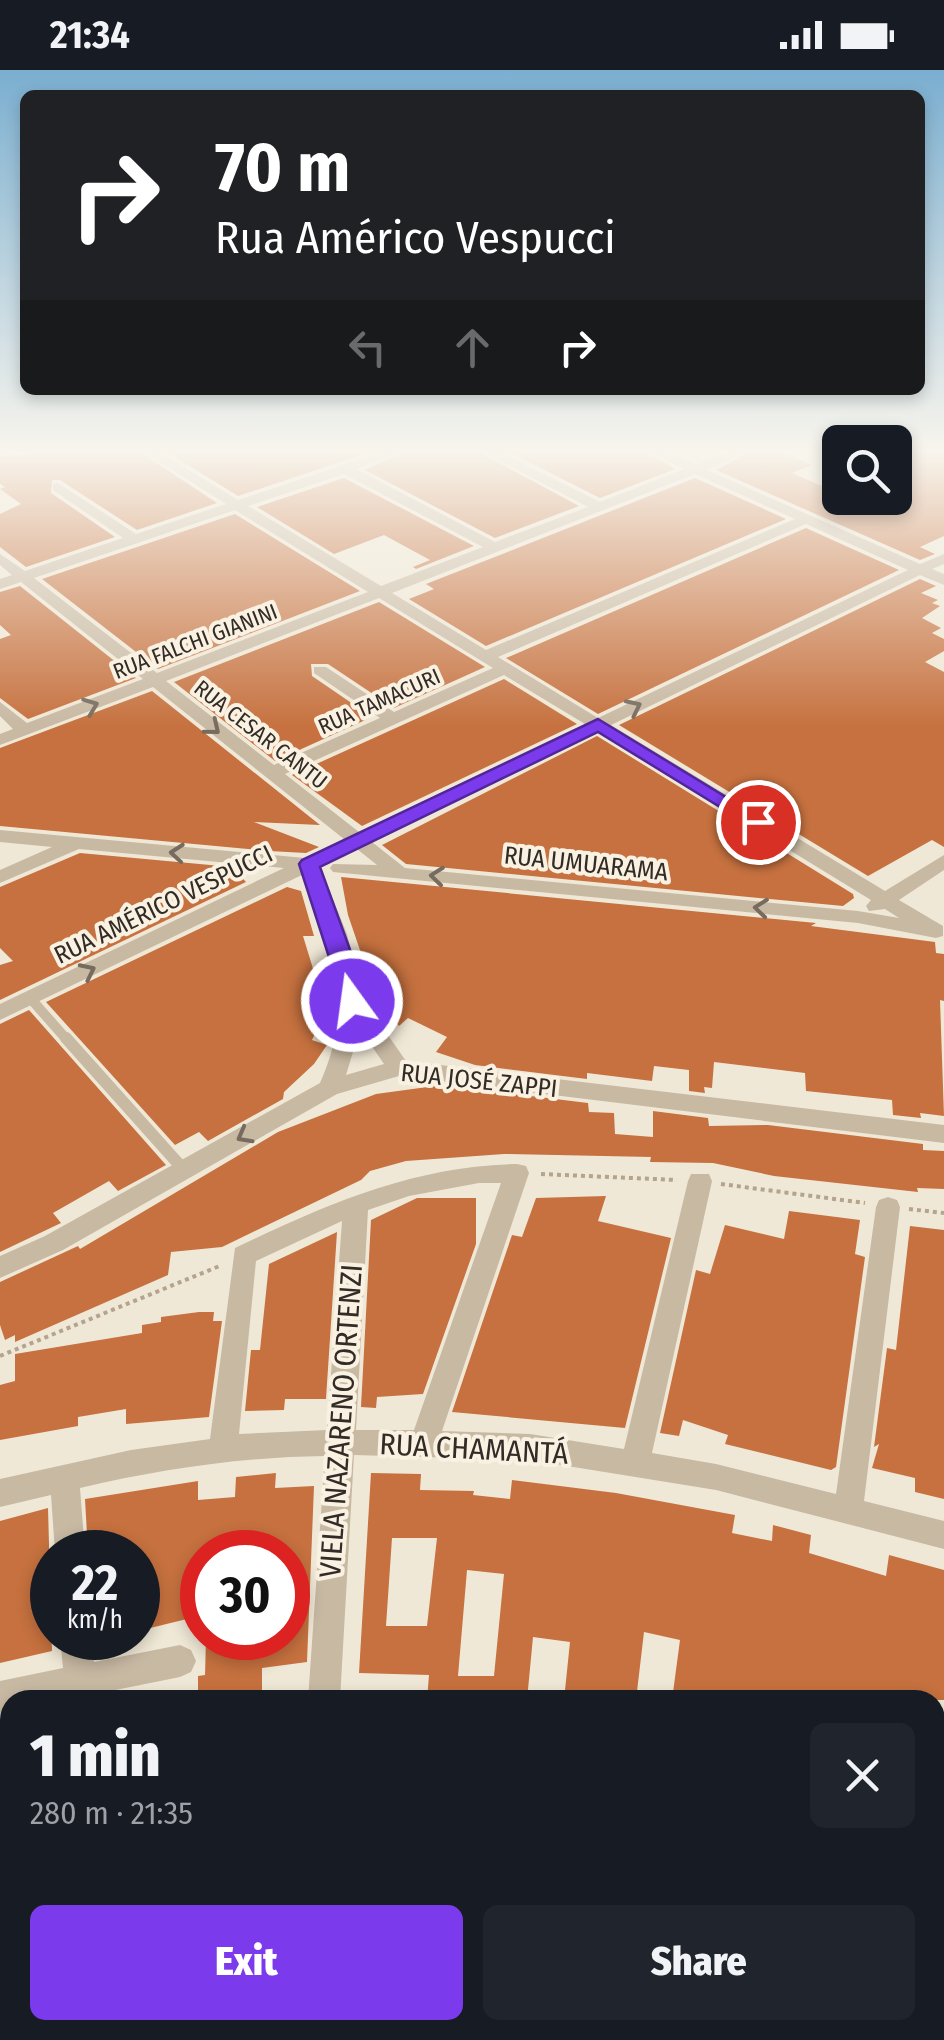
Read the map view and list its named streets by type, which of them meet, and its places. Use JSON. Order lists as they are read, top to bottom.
{
  "streets": {
    "street": [
      "RUA FALCHI GIANINI",
      "RUA TAMACURI",
      "RUA CESAR CANTU",
      "RUA UMUARAMA",
      "RUA AMÉRICO VESPUCCI",
      "RUA JOSÉ ZAPPI",
      "VIELA NAZARENO ORTENZI",
      "RUA CHAMANTÁ"
    ]
  },
  "crossings": [
    ["RUA FALCHI GIANINI", "RUA CESAR CANTU"],
    ["RUA TAMACURI", "RUA CESAR CANTU"],
    ["RUA CESAR CANTU", "RUA UMUARAMA"],
    ["RUA CESAR CANTU", "RUA AMÉRICO VESPUCCI"],
    ["VIELA NAZARENO ORTENZI", "RUA CHAMANTÁ"]
  ],
  "one_way": ["RUA UMUARAMA"],
  "page": {
    "status": "21:34",
    "turn": ["70 m", "Rua Américo Vespucci"],
    "speed": "22 km/h",
    "limit": "30",
    "heading": ["1 min", "280 m · 21:35"],
    "buttons": ["Exit", "Share"]
  }
}
